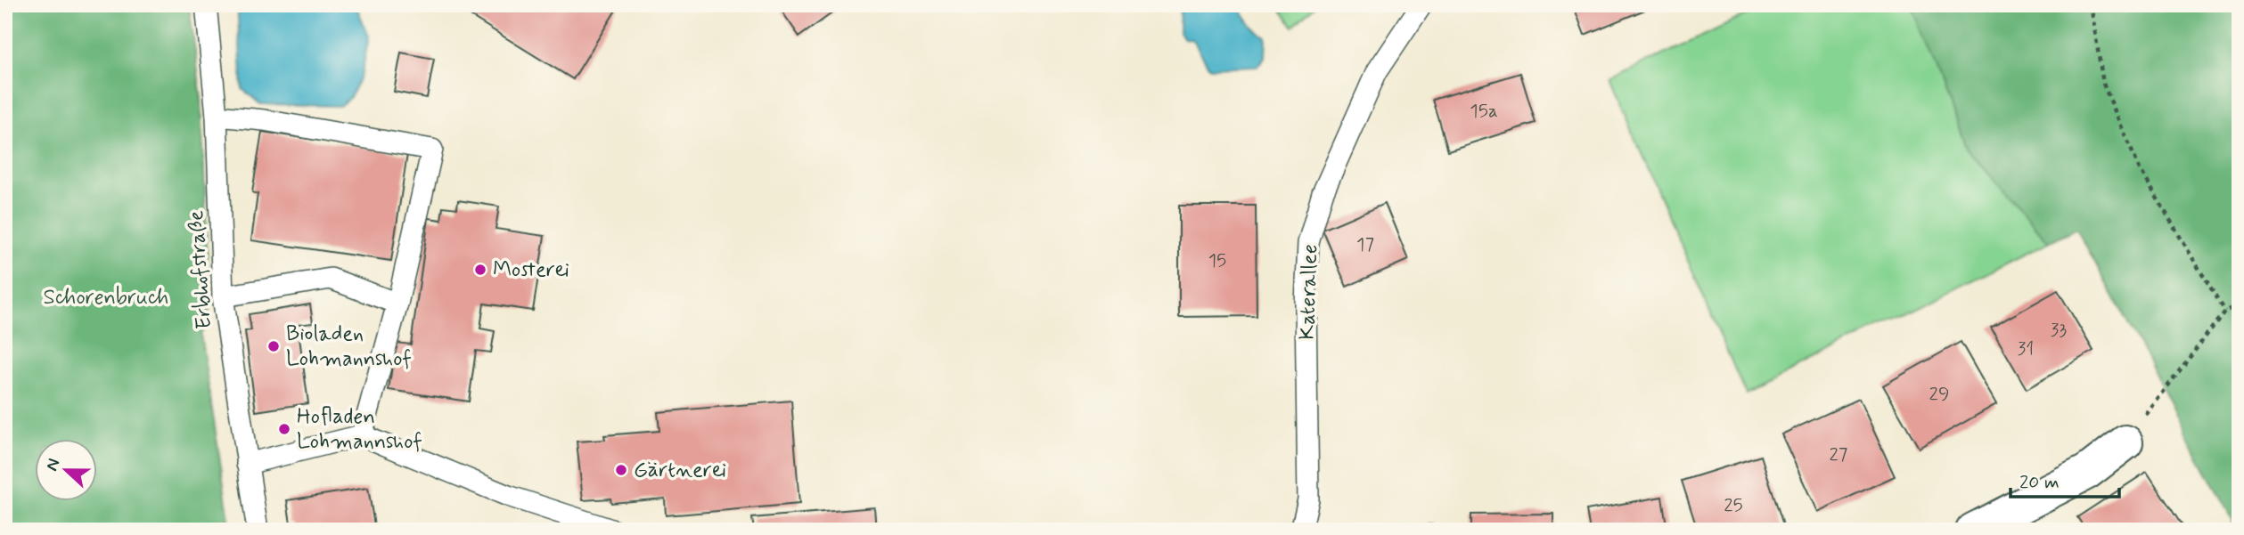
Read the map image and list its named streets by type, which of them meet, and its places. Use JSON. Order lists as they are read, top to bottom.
{
  "streets": {
    "lane": ["Erbhofstraße", "Katerallee"]
  },
  "parks": ["Schorenbruch"],
  "places": [
    "Mosterei",
    "Bioladen Lohmannshof",
    "Hofladen Lohmannshof",
    "Gärtnerei"
  ],
  "house_numbers": [
    "15a",
    "17",
    "15",
    "33",
    "31",
    "29",
    "27",
    "25"
  ],
  "scale_bar": "20 m",
  "north": "left"
}
